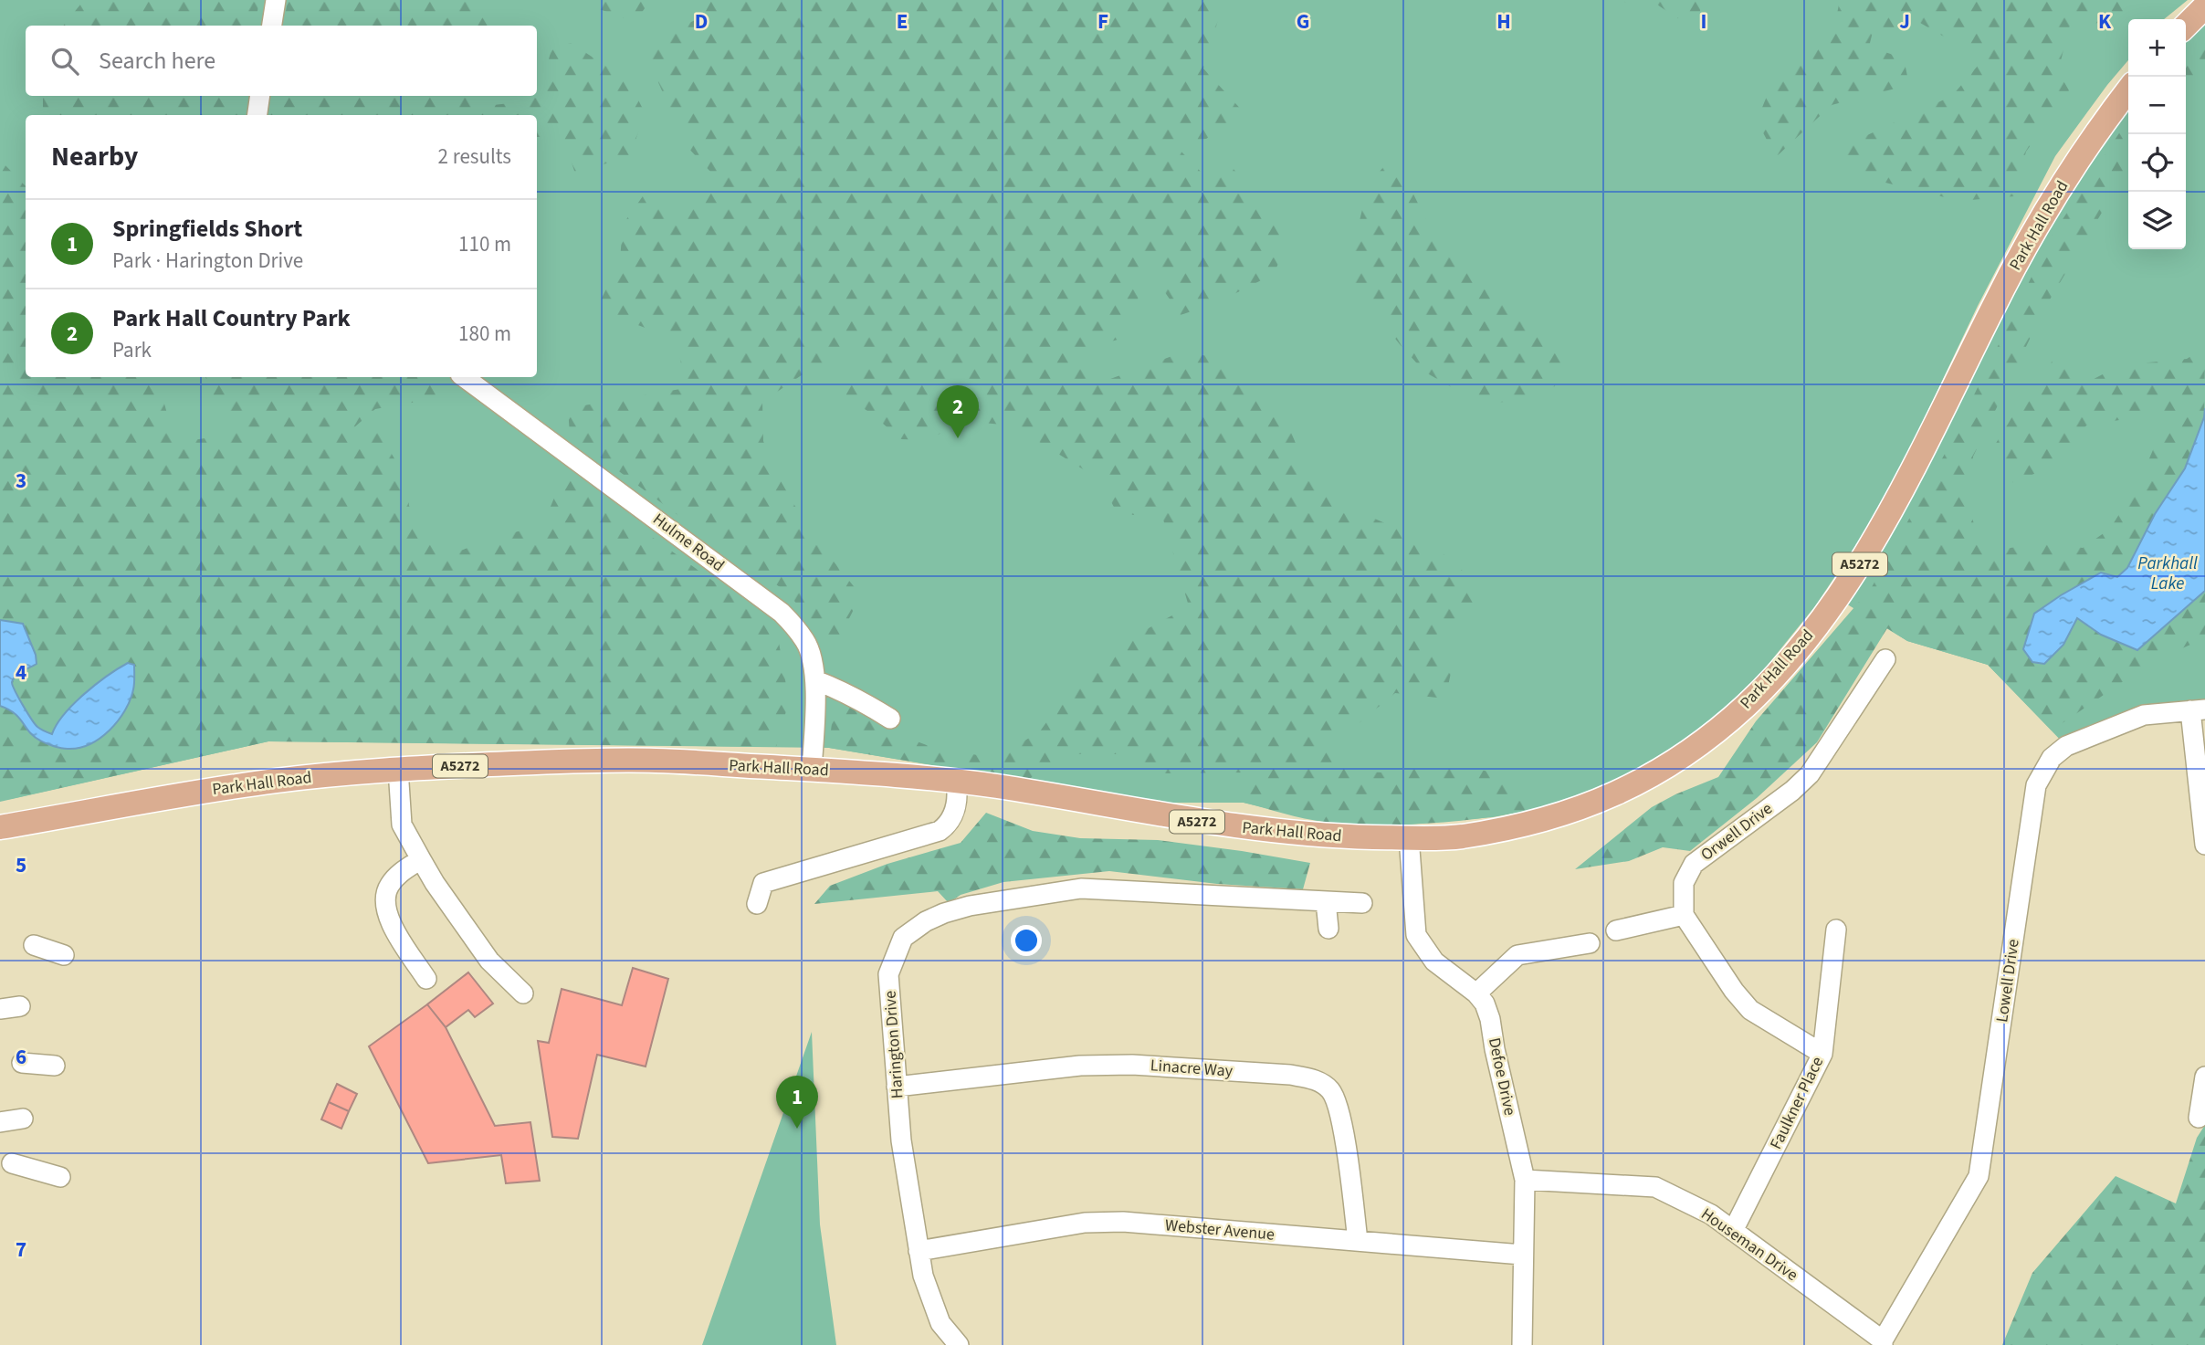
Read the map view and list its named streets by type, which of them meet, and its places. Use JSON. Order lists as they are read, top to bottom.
{
  "streets": {
    "main road": ["Park Hall Road", "A5272"],
    "street": [
      "Hulme Road",
      "Orwell Drive",
      "Lowell Drive",
      "Harington Drive",
      "Linacre Way",
      "Defoe Drive",
      "Faulkner Place",
      "Webster Avenue",
      "Houseman Drive"
    ]
  },
  "crossings": [
    ["Park Hall Road", "Hulme Road"],
    ["Park Hall Road", "Defoe Drive"],
    ["Lowell Drive", "Houseman Drive"],
    ["Harington Drive", "Linacre Way"],
    ["Harington Drive", "Webster Avenue"],
    ["Linacre Way", "Webster Avenue"],
    ["Defoe Drive", "Webster Avenue"],
    ["Defoe Drive", "Houseman Drive"],
    ["Faulkner Place", "Houseman Drive"]
  ],
  "water": ["Parkhall Lake"],
  "page": {
    "map_buttons": ["+", "−"],
    "search": "Search here",
    "heading": ["Nearby", "2 results"],
    "list": [
      {
        "mark": "1",
        "name": "Springfields Short",
        "note": "Park · Harington Drive",
        "value": "110 m"
      },
      {
        "mark": "2",
        "name": "Park Hall Country Park",
        "note": "Park",
        "value": "180 m"
      }
    ],
    "pins": ["2", "1"]
  },
  "grid": {
    "columns": [
      "D",
      "E",
      "F",
      "G",
      "H",
      "I",
      "J",
      "K"
    ],
    "rows": [
      "3",
      "4",
      "5",
      "6",
      "7"
    ]
  }
}
